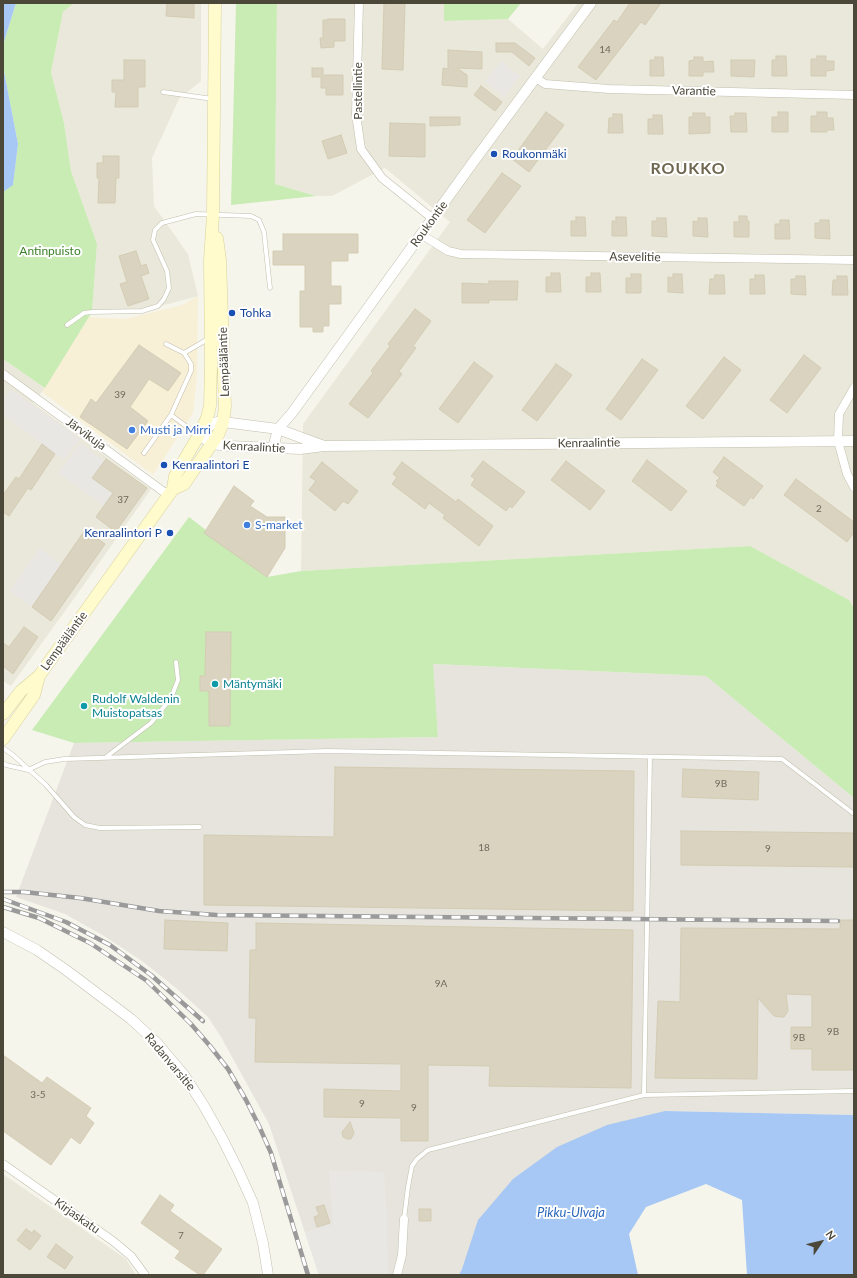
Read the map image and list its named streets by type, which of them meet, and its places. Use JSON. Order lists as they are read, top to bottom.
{
  "streets": {
    "main road": ["Lempääläntie"],
    "street": [
      "Pastellintie",
      "Varantie",
      "Roukontie",
      "Asevelitie",
      "Järvikuja",
      "Kenraalintie",
      "Radanvarsitie",
      "Kirjaskatu"
    ]
  },
  "crossings": [
    ["Pastellintie", "Roukontie"],
    ["Varantie", "Roukontie"],
    ["Roukontie", "Asevelitie"],
    ["Roukontie", "Kenraalintie"],
    ["Lempääläntie", "Järvikuja"],
    ["Lempääläntie", "Kenraalintie"]
  ],
  "districts": ["ROUKKO"],
  "water": ["Pikku-Ulvaja"],
  "parks": ["Antinpuisto"],
  "places": [
    "Roukonmäki",
    "Tohka",
    "Musti ja Mirri",
    "Kenraalintori E",
    "S-market",
    "Kenraalintori P",
    "Mäntymäki",
    "Rudolf Waldenin Muistopatsas"
  ],
  "house_numbers": [
    "14",
    "39",
    "37",
    "2",
    "9B",
    "18",
    "9",
    "9A",
    "9B",
    "9B",
    "3-5",
    "9",
    "9",
    "7"
  ],
  "north": "top right"
}
